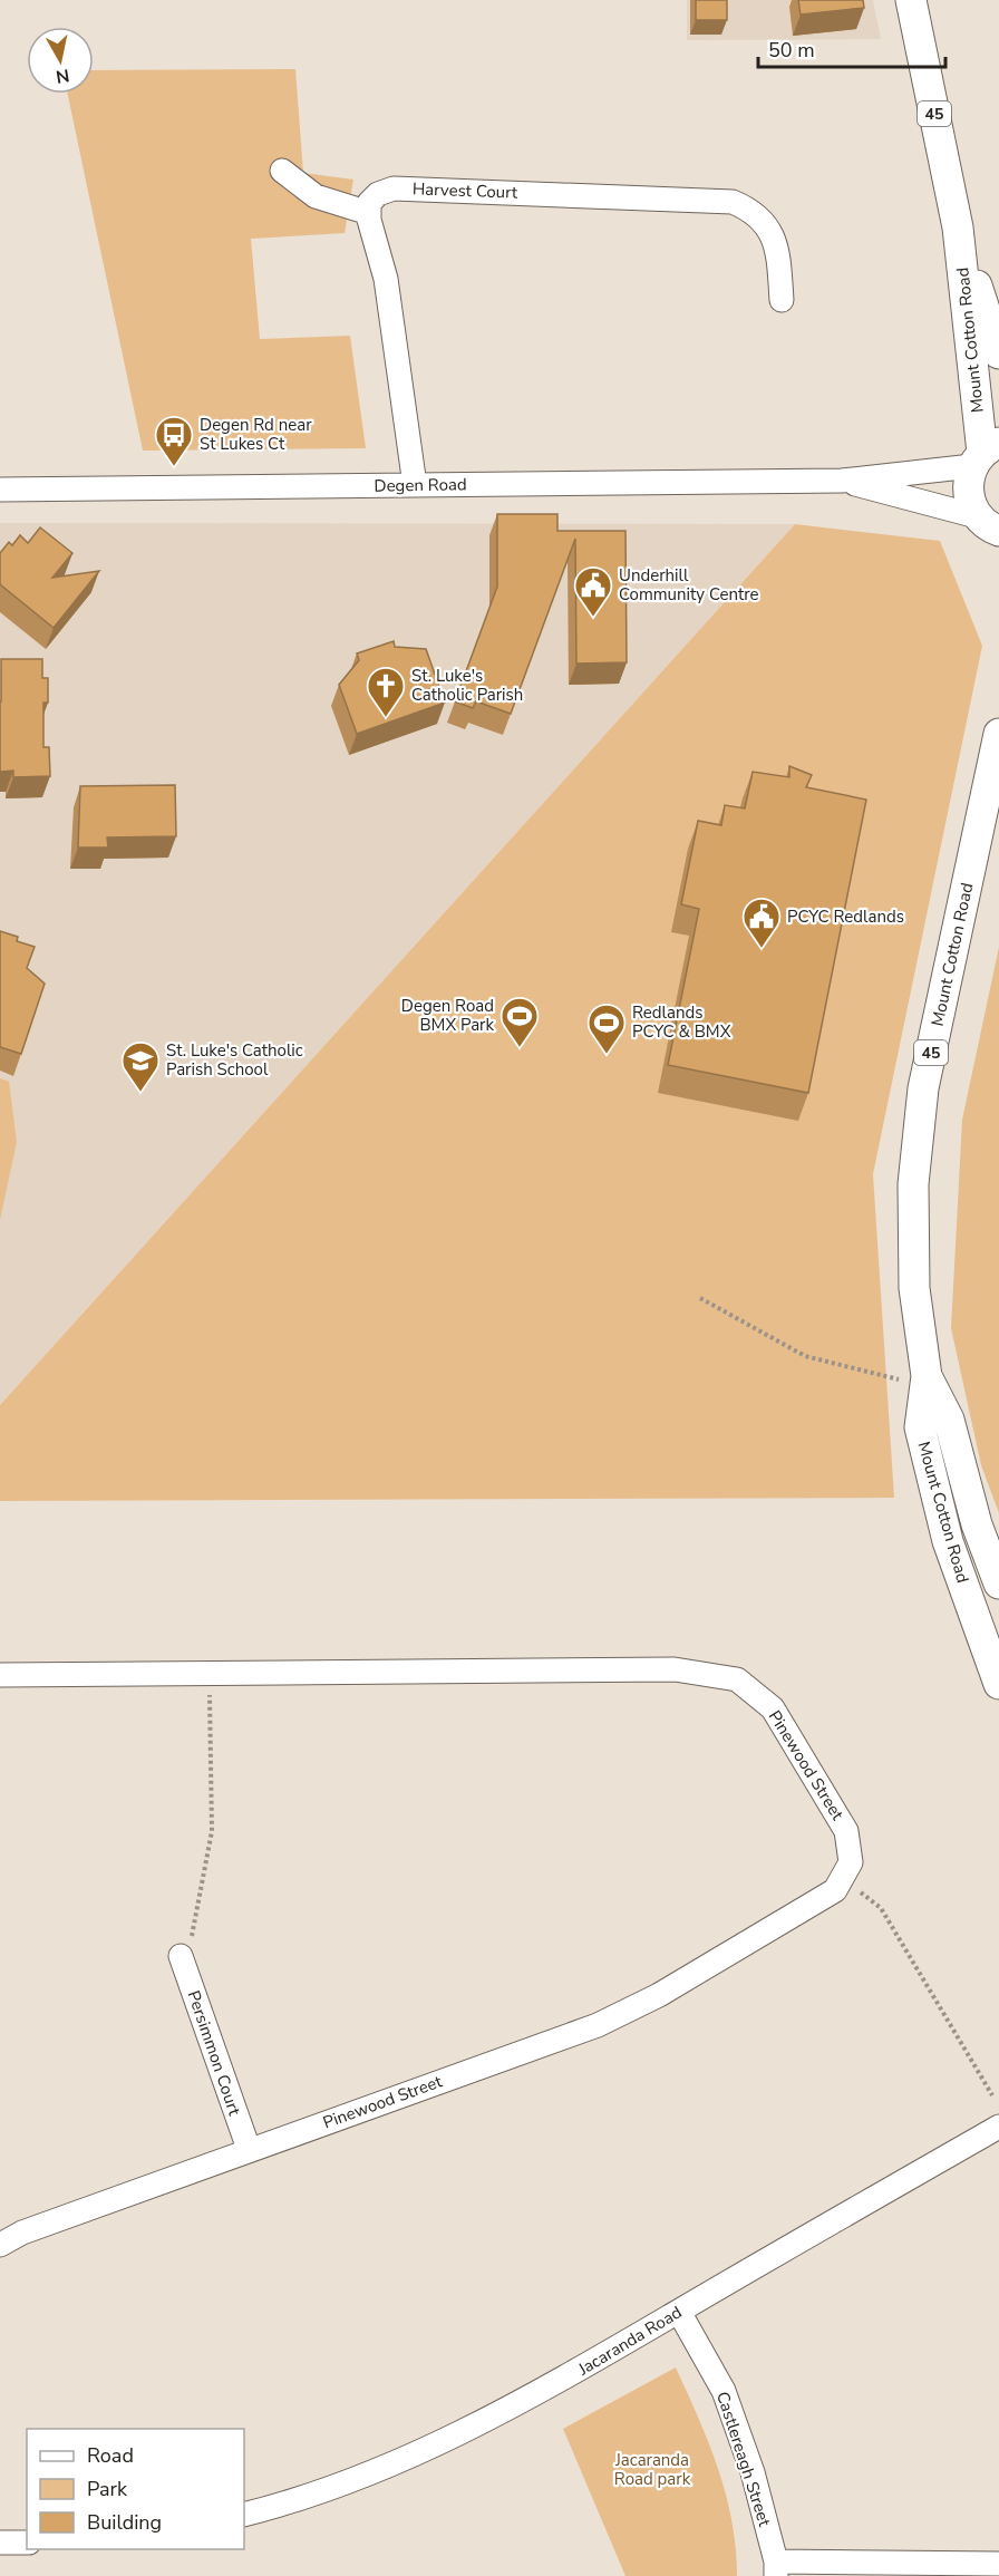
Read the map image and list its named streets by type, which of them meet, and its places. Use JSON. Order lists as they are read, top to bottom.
{
  "streets": {
    "main road": ["45", "Mount Cotton Road"],
    "street": [
      "Harvest Court",
      "Degen Road",
      "Pinewood Street",
      "Persimmon Court",
      "Jacaranda Road",
      "Castlereagh Street"
    ]
  },
  "crossings": [
    ["45", "Mount Cotton Road"],
    ["45", "Degen Road"],
    ["Mount Cotton Road", "Degen Road"],
    ["Pinewood Street", "Persimmon Court"],
    ["Jacaranda Road", "Castlereagh Street"]
  ],
  "parks": ["Jacaranda Road park"],
  "places": {
    "bus stop": ["Degen Rd near St Lukes Ct"],
    "public building": ["Underhill Community Centre", "PCYC Redlands"],
    "church": ["St. Luke's Catholic Parish"],
    "sports": ["Degen Road BMX Park", "Redlands PCYC & BMX"],
    "school or university": ["St. Luke's Catholic Parish School"]
  },
  "legend": ["Road", "Park", "Building"],
  "scale_bar": "50 m",
  "north": "bottom"
}
